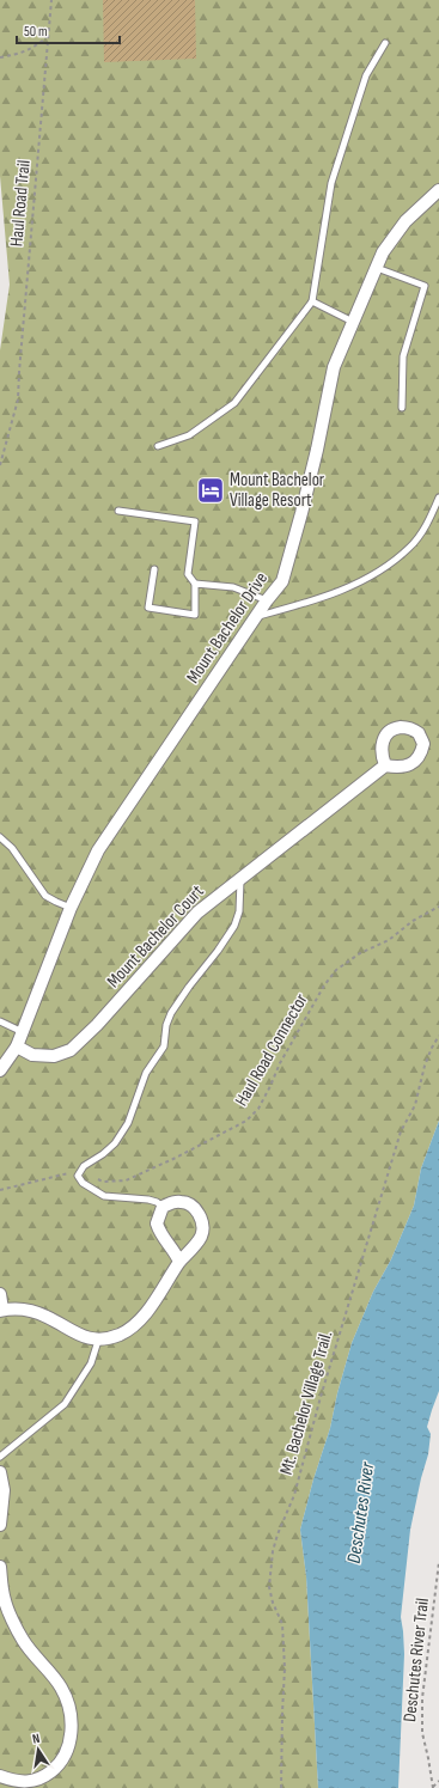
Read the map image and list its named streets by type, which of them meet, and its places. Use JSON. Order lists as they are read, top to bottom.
{
  "streets": {
    "street": ["Mount Bachelor Drive", "Mount Bachelor Court"],
    "path": [
      "Haul Road Trail",
      "Haul Road Connector",
      "Mt. Bachelor Village Trail.",
      "Deschutes River Trail"
    ]
  },
  "crossings": [
    ["Mount Bachelor Drive", "Mount Bachelor Court"]
  ],
  "water": ["Deschutes River"],
  "places": {
    "hotel": ["Mount Bachelor Village Resort"]
  },
  "scale_bar": "50 m",
  "north": "top"
}
